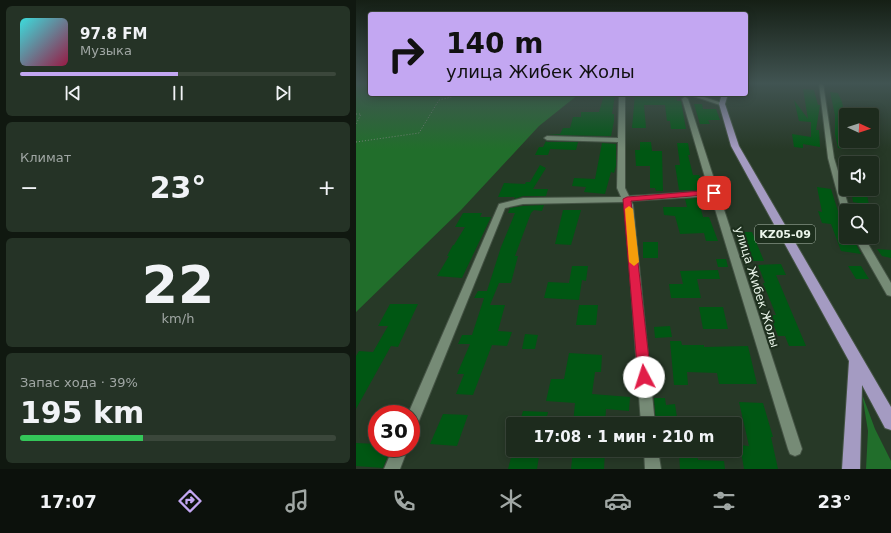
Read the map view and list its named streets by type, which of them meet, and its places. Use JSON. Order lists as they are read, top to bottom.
{
  "streets": {
    "main road": ["KZ05-09"],
    "street": ["улица Жибек Жолы"]
  },
  "north": "right",
  "page": {
    "turn": ["140 m", "улица Жибек Жолы"],
    "song": ["97.8 FM", "Музыка"],
    "tile": [
      "Климат",
      ["22", "km/h"],
      ["Запас хода · 39%", "195 km"]
    ],
    "heat": ["−", "23°", "+"],
    "limit": "30",
    "trip": "17:08 · 1 мин · 210 m",
    "tabs": ["17:07", "23°"]
  }
}
